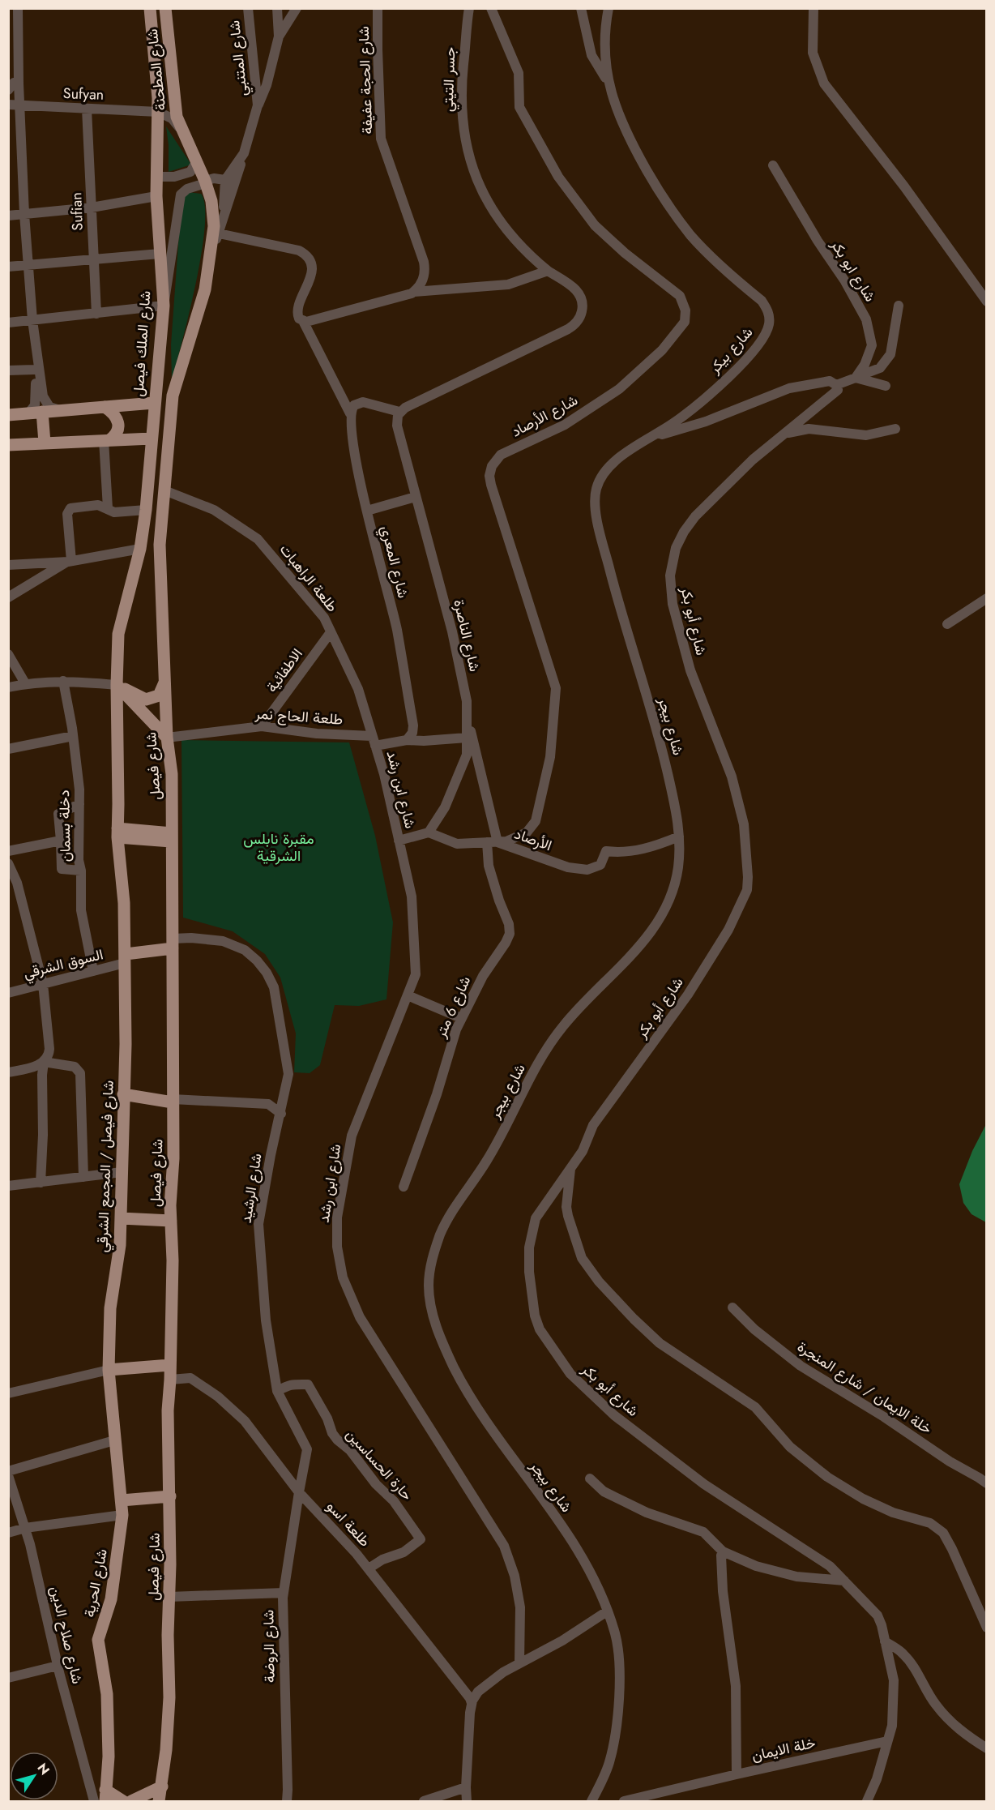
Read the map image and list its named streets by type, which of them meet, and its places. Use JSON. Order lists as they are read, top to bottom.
{
  "streets": {
    "main road": [
      "شارع المطحنة",
      "شارع الملك فيصل",
      "شارع فيصل",
      "شارع فيصل / المجمع الشرقي",
      "شارع الحرية"
    ],
    "street": [
      "شارع المتنبي",
      "جسر التيتي",
      "شارع الحجة عفيفة",
      "Sufyan",
      "Sufian",
      "شارع ابو بكر",
      "شارع بيكر",
      "شارع الأرصاد",
      "شارع المعري",
      "طلعة الراهبات",
      "شارع أبو بكر",
      "شارع الناصرة",
      "الاطفائية",
      "طلعة الحاج نمر",
      "شارع بيجر",
      "شارع ابن رشد",
      "دخلة بسمان",
      "الأرصاد",
      "السوق الشرقي",
      "شارع 6 متر",
      "شارع الرشيد",
      "خلة الايمان / شارع المنجرة",
      "حارة الحساسين",
      "طلعة اسو",
      "شارع صلاح الدين",
      "شارع الروضة",
      "خلة الايمان"
    ]
  },
  "crossings": [
    ["شارع المطحنة", "Sufyan"],
    ["شارع المطحنة", "شارع الملك فيصل"],
    ["جسر التيتي", "شارع الناصرة"],
    ["Sufyan", "Sufian"],
    ["Sufyan", "شارع الملك فيصل"],
    ["شارع الملك فيصل", "شارع فيصل / المجمع الشرقي"],
    ["شارع بيكر", "شارع بيجر"],
    ["شارع الأرصاد", "شارع الناصرة"],
    ["شارع الأرصاد", "الأرصاد"],
    ["شارع الأرصاد", "شارع 6 متر"],
    ["طلعة الراهبات", "الاطفائية"],
    ["طلعة الراهبات", "طلعة الحاج نمر"],
    ["طلعة الراهبات", "شارع فيصل"],
    ["طلعة الراهبات", "شارع ابن رشد"],
    ["شارع أبو بكر", "خلة الايمان"],
    ["شارع الناصرة", "الأرصاد"],
    ["الاطفائية", "طلعة الحاج نمر"],
    ["طلعة الحاج نمر", "شارع فيصل"],
    ["طلعة الحاج نمر", "شارع ابن رشد"],
    ["شارع بيجر", "الأرصاد"],
    ["شارع فيصل", "شارع الرشيد"],
    ["شارع فيصل", "طلعة اسو"],
    ["دخلة بسمان", "السوق الشرقي"],
    ["السوق الشرقي", "شارع فيصل / المجمع الشرقي"],
    ["شارع فيصل / المجمع الشرقي", "شارع الحرية"],
    ["شارع الرشيد", "حارة الحساسين"],
    ["شارع الرشيد", "طلعة اسو"],
    ["شارع الرشيد", "شارع الروضة"],
    ["حارة الحساسين", "طلعة اسو"],
    ["طلعة اسو", "شارع الروضة"]
  ],
  "parks": ["مقبرة نابلس الشرقية"],
  "north": "top right"
}
